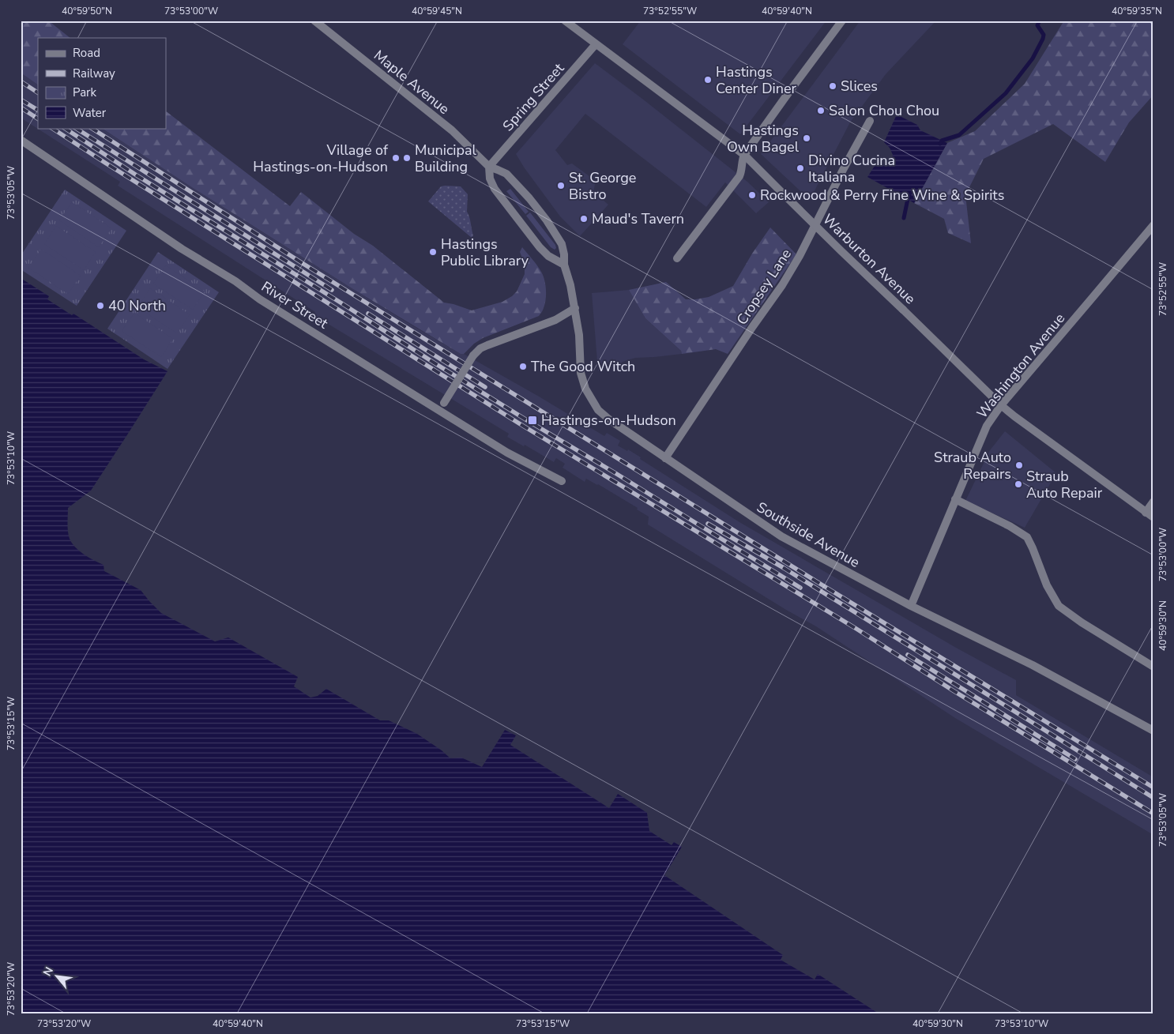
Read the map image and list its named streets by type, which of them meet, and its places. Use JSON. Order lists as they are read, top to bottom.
{
  "streets": {
    "street": [
      "Maple Avenue",
      "Spring Street",
      "Warburton Avenue",
      "Cropsey Lane",
      "River Street",
      "Washington Avenue",
      "Southside Avenue"
    ]
  },
  "crossings": [
    ["Maple Avenue", "Spring Street"],
    ["Maple Avenue", "Southside Avenue"],
    ["Spring Street", "Warburton Avenue"],
    ["Spring Street", "Southside Avenue"],
    ["Warburton Avenue", "Washington Avenue"],
    ["Cropsey Lane", "Southside Avenue"],
    ["Washington Avenue", "Southside Avenue"]
  ],
  "places": {
    "other": [
      "Hastings Center Diner",
      "Slices",
      "Salon Chou Chou",
      "Hastings Own Bagel",
      "Village of Hastings-on-Hudson",
      "Municipal Building",
      "Divino Cucina Italiana",
      "St. George Bistro",
      "Rockwood & Perry Fine Wine & Spirits",
      "Maud's Tavern",
      "Hastings Public Library",
      "40 North",
      "The Good Witch",
      "Straub Auto Repairs",
      "Straub Auto Repair"
    ],
    "transit": ["Hastings-on-Hudson"]
  },
  "legend": [
    "Road",
    "Railway",
    "Park",
    "Water"
  ],
  "north": "top left",
  "coordinates": [
    "40°59'50\"N",
    "73°53'00\"W",
    "40°59'45\"N",
    "73°52'55\"W",
    "40°59'40\"N",
    "40°59'35\"N",
    "73°53'05\"W",
    "73°53'10\"W",
    "40°59'30\"N",
    "73°53'15\"W",
    "73°53'20\"W"
  ]
}
